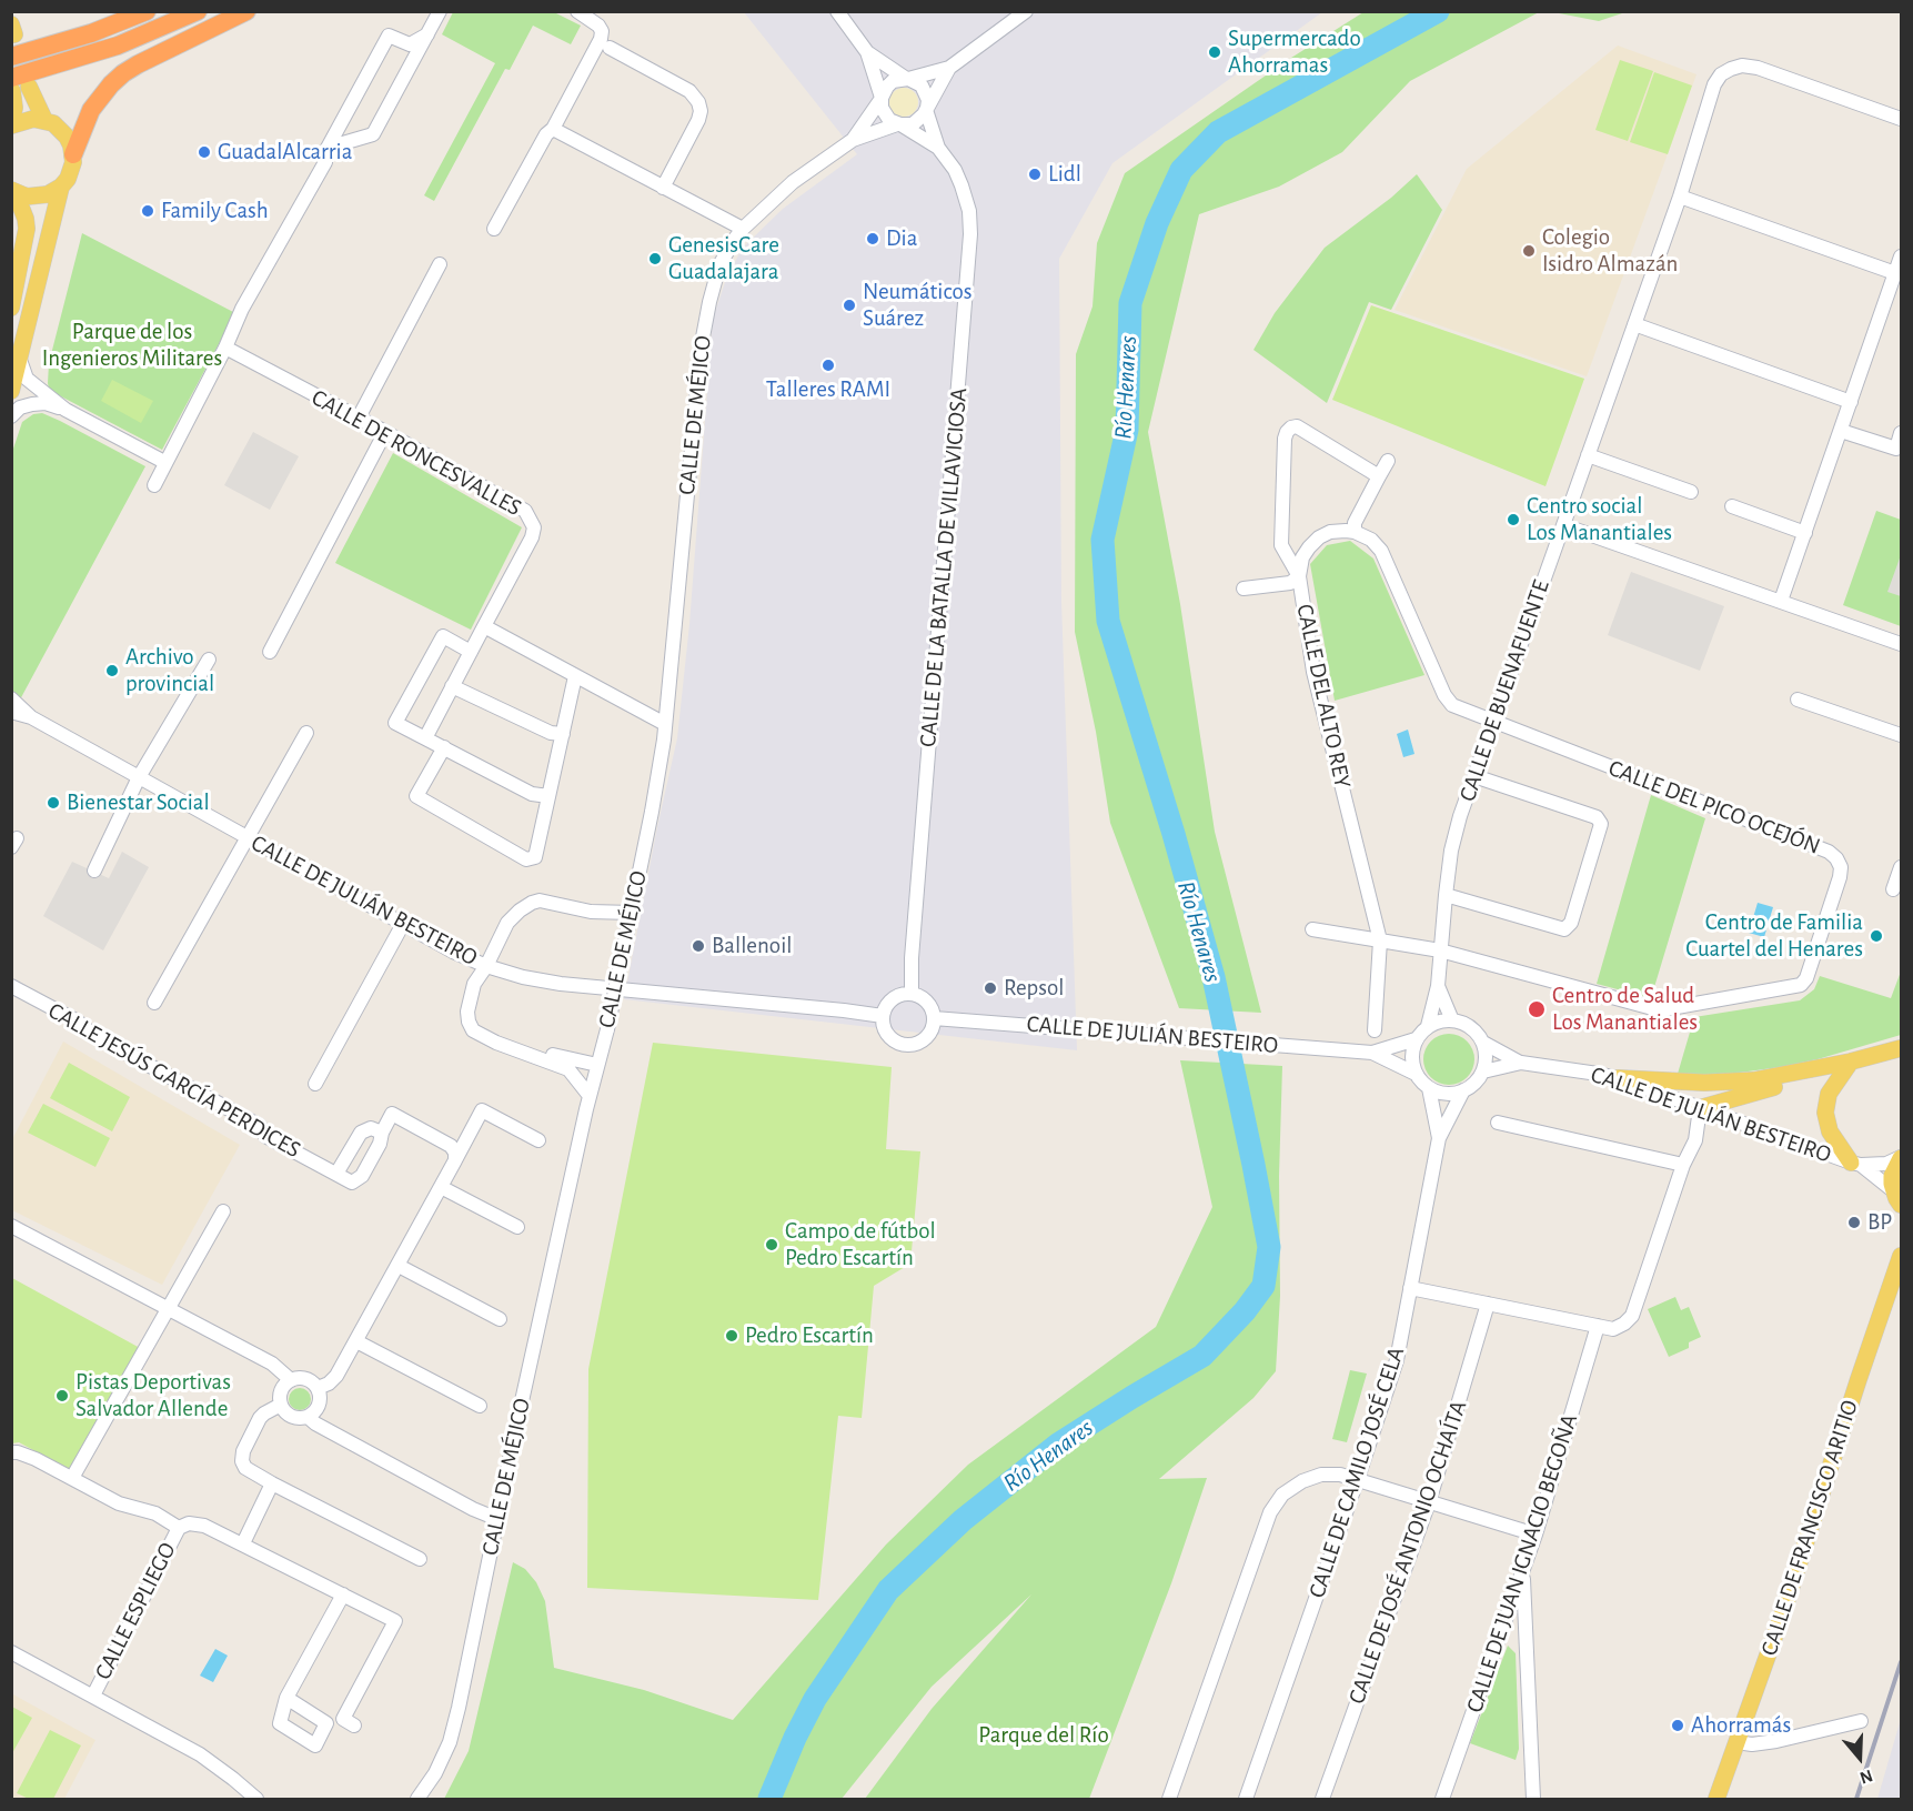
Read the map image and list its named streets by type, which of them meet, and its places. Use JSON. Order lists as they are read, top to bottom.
{
  "streets": {
    "main road": ["CALLE DE FRANCISCO ARITIO"],
    "street": [
      "CALLE DE MÉJICO",
      "CALLE DE RONCESVALLES",
      "CALLE DE LA BATALLA DE VILLAVICIOSA",
      "CALLE DE BUENAFUENTE",
      "CALLE DEL ALTO REY",
      "CALLE DEL PICO OCEJÓN",
      "CALLE DE JULIÁN BESTEIRO",
      "CALLE JESÚS GARCÍA PERDICES",
      "CALLE DE CAMILO JOSÉ CELA",
      "CALLE DE JOSÉ ANTONIO OCHAÍTA",
      "CALLE DE JUAN IGNACIO BEGOÑA",
      "CALLE ESPLIEGO"
    ]
  },
  "crossings": [
    ["CALLE DE MÉJICO", "CALLE DE LA BATALLA DE VILLAVICIOSA"],
    ["CALLE DE LA BATALLA DE VILLAVICIOSA", "CALLE DE JULIÁN BESTEIRO"],
    ["CALLE DE BUENAFUENTE", "CALLE DEL PICO OCEJÓN"],
    ["CALLE DE BUENAFUENTE", "CALLE DE JULIÁN BESTEIRO"],
    ["CALLE DE BUENAFUENTE", "CALLE DE CAMILO JOSÉ CELA"],
    ["CALLE DEL ALTO REY", "CALLE DEL PICO OCEJÓN"],
    ["CALLE DE JULIÁN BESTEIRO", "CALLE DE CAMILO JOSÉ CELA"]
  ],
  "water": ["Río Henares"],
  "parks": ["Parque de los Ingenieros Militares", "Parque del Río"],
  "places": [
    "Supermercado Ahorramas",
    "GuadalAlcarria",
    "Lidl",
    "Family Cash",
    "Dia",
    "Colegio Isidro Almazán",
    "GenesisCare Guadalajara",
    "Neumáticos Suárez",
    "Talleres RAMI",
    "Centro social Los Manantiales",
    "Archivo provincial",
    "Bienestar Social",
    "Centro de Familia Cuartel del Henares",
    "Ballenoil",
    "Repsol",
    "Centro de Salud Los Manantiales",
    "BP",
    "Campo de fútbol Pedro Escartín",
    "Pedro Escartín",
    "Pistas Deportivas Salvador Allende",
    "Ahorramás"
  ],
  "north": "bottom"
}
